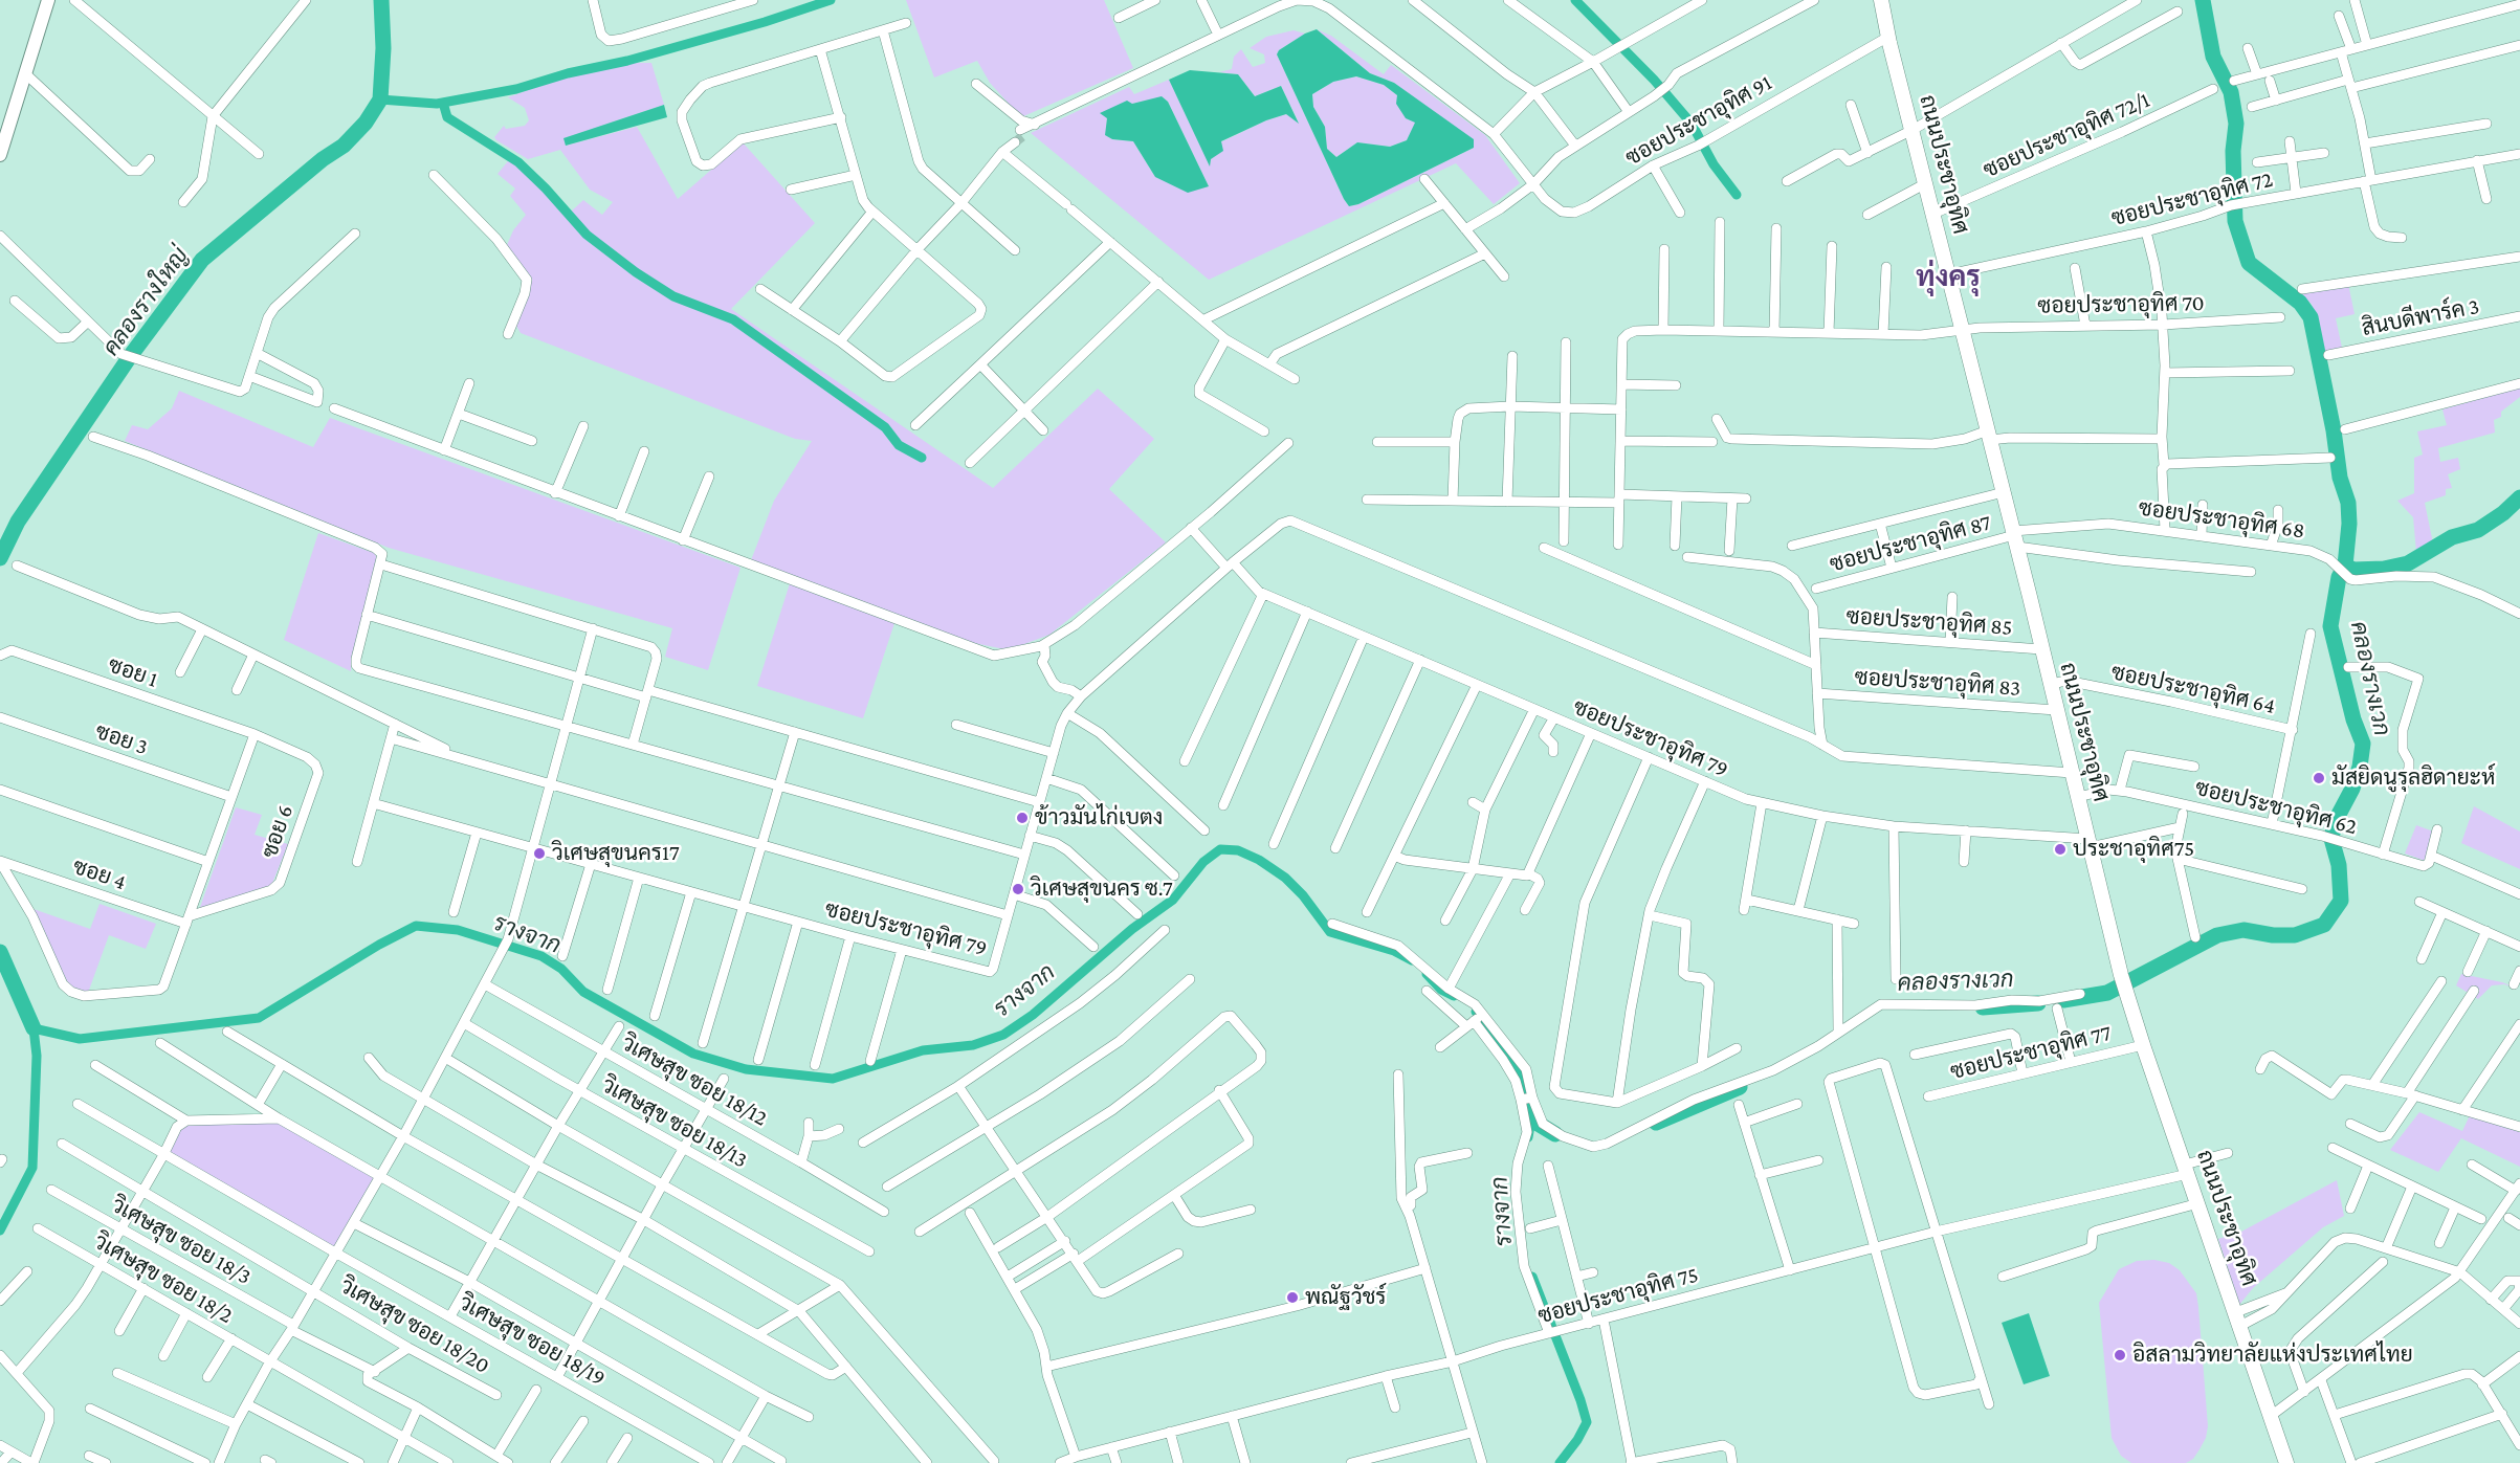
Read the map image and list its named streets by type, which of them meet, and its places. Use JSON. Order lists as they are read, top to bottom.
{
  "streets": {
    "main road": ["ถนนประชาอุทิศ"],
    "street": [
      "ซอยประชาอุทิศ 91",
      "ซอยประชาอุทิศ 72/1",
      "ซอยประชาอุทิศ 72",
      "ซอยประชาอุทิศ 70",
      "สินบดีพาร์ค 3",
      "ซอยประชาอุทิศ 68",
      "ซอยประชาอุทิศ 87",
      "ซอยประชาอุทิศ 85",
      "ซอย 1",
      "ซอยประชาอุทิศ 83",
      "ซอยประชาอุทิศ 64",
      "ซอยประชาอุทิศ 79",
      "ซอย 3",
      "ซอยประชาอุทิศ 62",
      "ซอย 6",
      "ซอย 4",
      "ซอยประชาอุทิศ 77",
      "วิเศษสุข ซอย 18/12",
      "วิเศษสุข ซอย 18/13",
      "วิเศษสุข ซอย 18/3",
      "วิเศษสุข ซอย 18/2",
      "ซอยประชาอุทิศ 75",
      "วิเศษสุข ซอย 18/20",
      "วิเศษสุข ซอย 18/19"
    ]
  },
  "crossings": [
    ["ซอยประชาอุทิศ 91", "ถนนประชาอุทิศ"],
    ["ซอยประชาอุทิศ 72/1", "ถนนประชาอุทิศ"],
    ["ถนนประชาอุทิศ", "ซอยประชาอุทิศ 72"],
    ["ถนนประชาอุทิศ", "ซอยประชาอุทิศ 70"],
    ["ถนนประชาอุทิศ", "ซอยประชาอุทิศ 68"],
    ["ถนนประชาอุทิศ", "ซอยประชาอุทิศ 87"],
    ["ถนนประชาอุทิศ", "ซอยประชาอุทิศ 85"],
    ["ถนนประชาอุทิศ", "ซอยประชาอุทิศ 83"],
    ["ถนนประชาอุทิศ", "ซอยประชาอุทิศ 64"],
    ["ถนนประชาอุทิศ", "ซอยประชาอุทิศ 79"],
    ["ถนนประชาอุทิศ", "ซอยประชาอุทิศ 62"],
    ["ถนนประชาอุทิศ", "ซอยประชาอุทิศ 77"],
    ["ถนนประชาอุทิศ", "ซอยประชาอุทิศ 75"],
    ["ซอยประชาอุทิศ 68", "ซอยประชาอุทิศ 87"],
    ["ซอย 1", "ซอย 6"],
    ["ซอย 6", "ซอย 4"]
  ],
  "districts": ["ทุ่งครุ"],
  "water": ["คลองรางใหญ่", "คลองรางเวก", "รางจาก"],
  "places": [
    "มัสยิดนูรุลฮิดายะห์",
    "ข้าวมันไก่เบตง",
    "ประชาอุทิศ75",
    "วิเศษสุขนคร17",
    "วิเศษสุขนคร ซ.7",
    "พณัฐวัชร์",
    "อิสลามวิทยาลัยแห่งประเทศไทย"
  ]
}
